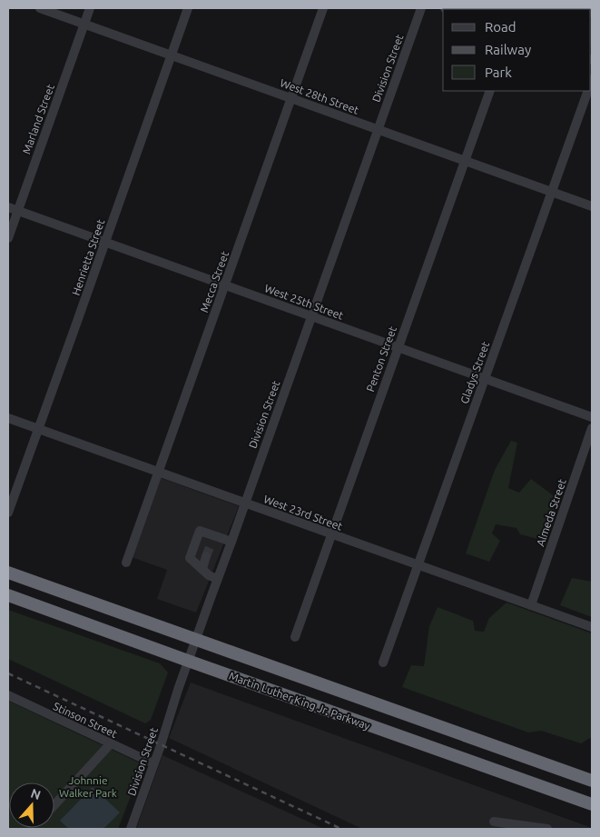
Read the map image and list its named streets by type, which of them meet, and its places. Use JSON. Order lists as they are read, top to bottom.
{
  "streets": {
    "highway": ["Martin Luther King Jr. Parkway"],
    "street": [
      "Division Street",
      "West 28th Street",
      "Marland Street",
      "Henrietta Street",
      "Mecca Street",
      "West 25th Street",
      "Penton Street",
      "Gladys Street",
      "West 23rd Street",
      "Almeda Street",
      "Stinson Street"
    ]
  },
  "crossings": [
    ["Division Street", "West 28th Street"],
    ["Division Street", "West 25th Street"],
    ["Division Street", "West 23rd Street"],
    ["Division Street", "Martin Luther King Jr. Parkway"],
    ["Division Street", "Stinson Street"],
    ["West 28th Street", "Marland Street"],
    ["West 28th Street", "Henrietta Street"],
    ["West 28th Street", "Mecca Street"],
    ["West 28th Street", "Penton Street"],
    ["West 28th Street", "Gladys Street"],
    ["Marland Street", "West 25th Street"],
    ["Henrietta Street", "West 25th Street"],
    ["Henrietta Street", "West 23rd Street"],
    ["Mecca Street", "West 25th Street"],
    ["Mecca Street", "West 23rd Street"],
    ["West 25th Street", "Penton Street"],
    ["West 25th Street", "Gladys Street"],
    ["Penton Street", "West 23rd Street"],
    ["Gladys Street", "West 23rd Street"],
    ["West 23rd Street", "Almeda Street"]
  ],
  "parks": ["Johnnie Walker Park"],
  "legend": ["Road", "Railway", "Park"],
  "north": "top"
}
